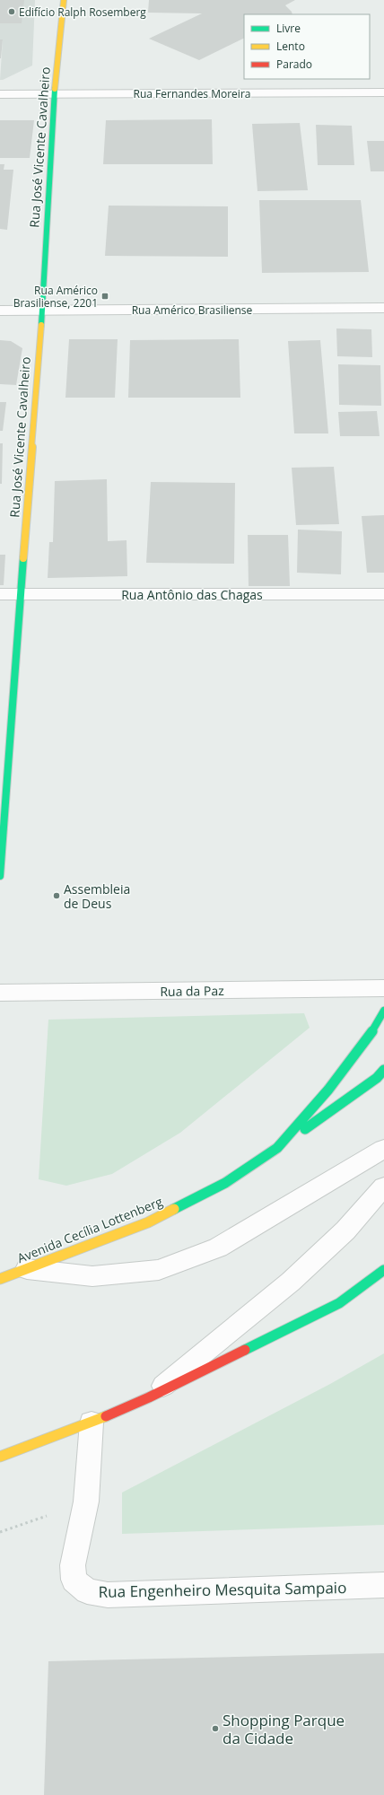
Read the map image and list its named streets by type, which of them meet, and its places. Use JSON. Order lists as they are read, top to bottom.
{
  "streets": {
    "street": [
      "Rua Fernandes Moreira",
      "Rua José Vicente Cavalheiro",
      "Rua Américo Brasiliense",
      "Rua Antônio das Chagas",
      "Rua da Paz",
      "Avenida Cecília Lottenberg",
      "Rua Engenheiro Mesquita Sampaio"
    ]
  },
  "crossings": [
    ["Rua Fernandes Moreira", "Rua José Vicente Cavalheiro"],
    ["Rua José Vicente Cavalheiro", "Rua Américo Brasiliense"],
    ["Rua José Vicente Cavalheiro", "Rua Antônio das Chagas"]
  ],
  "places": {
    "other": ["Edifício Ralph Rosemberg", "Assembleia de Deus", "Shopping Parque da Cidade"],
    "transit": ["Rua Américo Brasiliense, 2201"]
  },
  "legend": ["Livre", "Lento", "Parado"]
}
